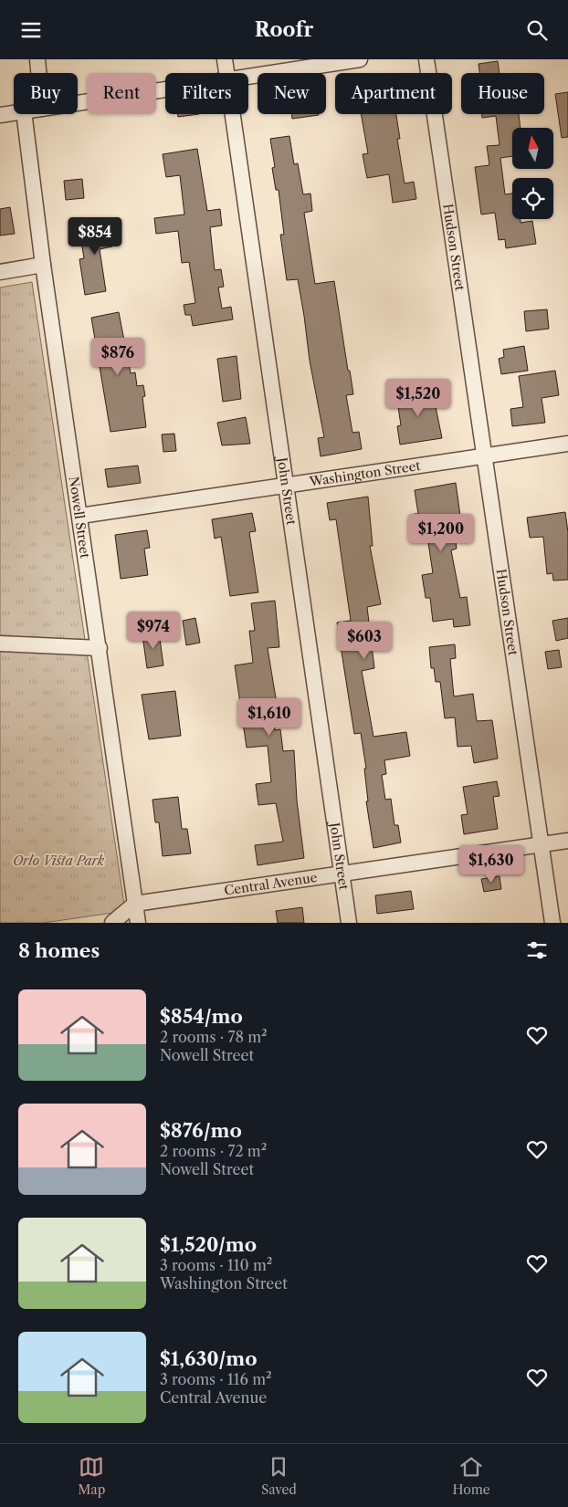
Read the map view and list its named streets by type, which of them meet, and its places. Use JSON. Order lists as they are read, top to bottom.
{
  "streets": {
    "street": [
      "Hudson Street",
      "Washington Street",
      "John Street",
      "Nowell Street",
      "Central Avenue"
    ]
  },
  "crossings": [
    ["Hudson Street", "Washington Street"],
    ["Hudson Street", "Central Avenue"],
    ["Washington Street", "John Street"],
    ["Washington Street", "Nowell Street"],
    ["John Street", "Central Avenue"],
    ["Nowell Street", "Central Avenue"]
  ],
  "parks": ["Orlo Vista Park"],
  "north": "top",
  "page": {
    "header": "Roofr",
    "chip": [
      "Buy",
      "Rent",
      "Filters",
      "New",
      "Apartment",
      "House"
    ],
    "price": [
      "$854",
      "$876",
      "$1,520",
      "$1,200",
      "$974",
      "$603",
      "$1,610",
      "$1,630"
    ],
    "heading": "8 homes",
    "list": [
      {
        "name": "$854/mo",
        "note": "2 rooms · 78 m² · Nowell Street"
      },
      {
        "name": "$876/mo",
        "note": "2 rooms · 72 m² · Nowell Street"
      },
      {
        "name": "$1,520/mo",
        "note": "3 rooms · 110 m² · Washington Street"
      },
      {
        "name": "$1,630/mo",
        "note": "3 rooms · 116 m² · Central Avenue"
      }
    ],
    "tabs": ["Map", "Saved", "Home"]
  }
}
